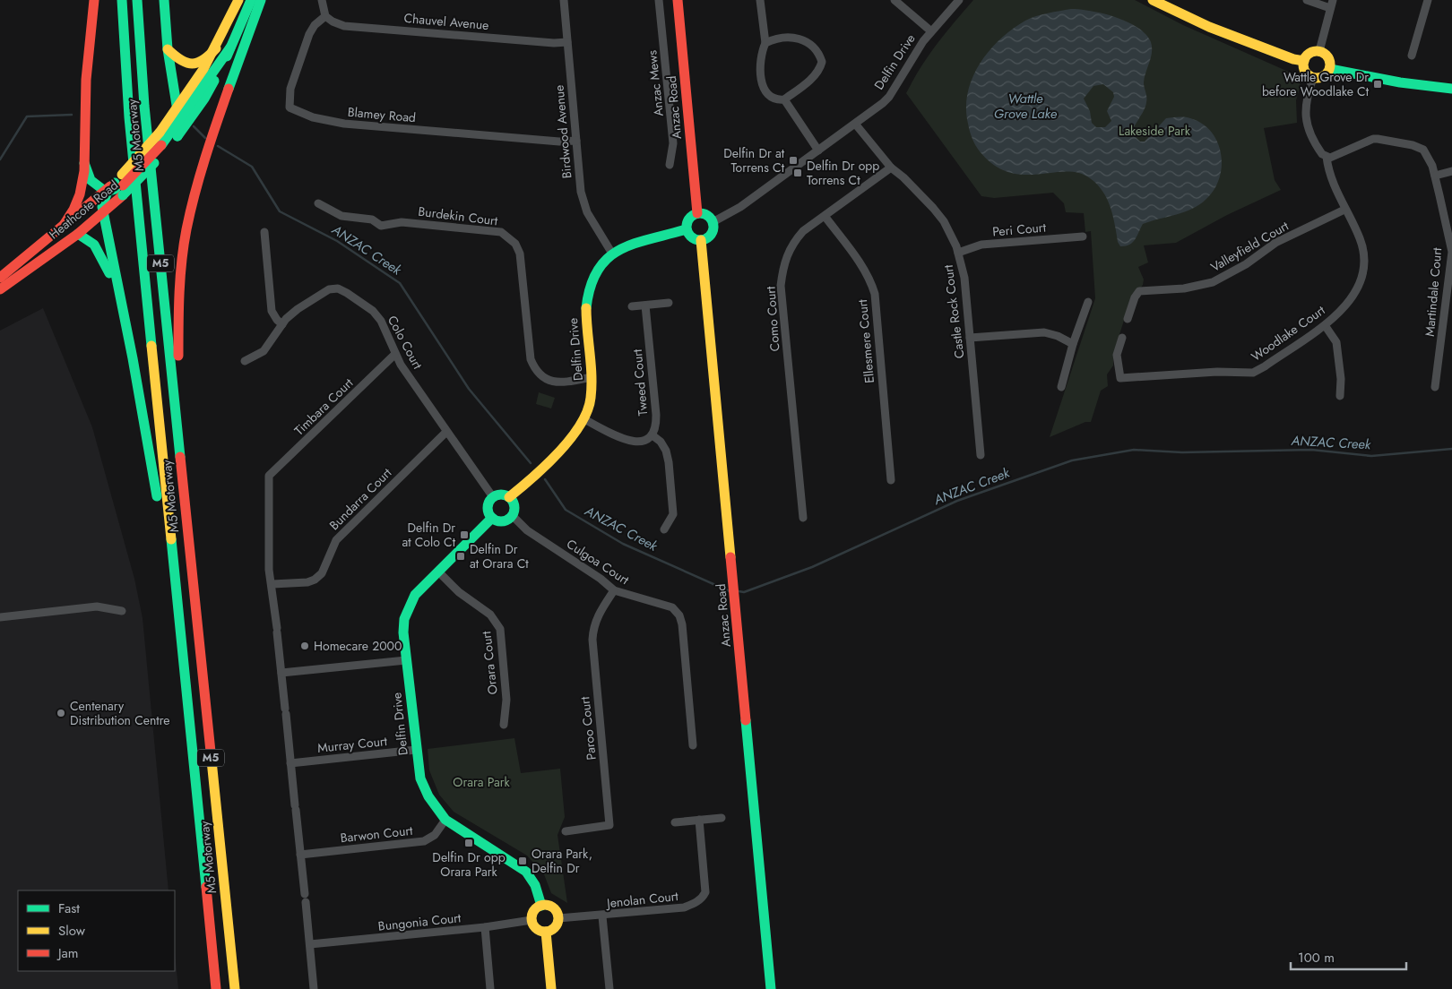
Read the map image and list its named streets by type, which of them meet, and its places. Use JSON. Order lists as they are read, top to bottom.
{
  "streets": {
    "main road": [
      "Delfin Drive",
      "Anzac Road",
      "M5 Motorway",
      "Heathcote Road",
      "M5"
    ],
    "street": [
      "Chauvel Avenue",
      "Anzac Mews",
      "Blamey Road",
      "Birdwood Avenue",
      "Burdekin Court",
      "Peri Court",
      "Valleyfield Court",
      "Martindale Court",
      "Castle Rock Court",
      "Como Court",
      "Woodlake Court",
      "Ellesmere Court",
      "Colo Court",
      "Tweed Court",
      "Timbara Court",
      "Bundarra Court",
      "Culgoa Court",
      "Orara Court",
      "Paroo Court",
      "Murray Court",
      "Barwon Court",
      "Jenolan Court",
      "Bungonia Court"
    ]
  },
  "crossings": [
    ["Chauvel Avenue", "Blamey Road"],
    ["Chauvel Avenue", "Birdwood Avenue"],
    ["Delfin Drive", "Anzac Road"],
    ["Delfin Drive", "Birdwood Avenue"],
    ["Delfin Drive", "Burdekin Court"],
    ["Delfin Drive", "Castle Rock Court"],
    ["Delfin Drive", "Colo Court"],
    ["Delfin Drive", "Culgoa Court"],
    ["Delfin Drive", "Orara Court"],
    ["Delfin Drive", "Murray Court"],
    ["Delfin Drive", "Barwon Court"],
    ["Delfin Drive", "Jenolan Court"],
    ["Delfin Drive", "Bungonia Court"],
    ["Blamey Road", "Birdwood Avenue"],
    ["Peri Court", "Castle Rock Court"],
    ["Valleyfield Court", "Woodlake Court"],
    ["Martindale Court", "Woodlake Court"],
    ["Castle Rock Court", "Como Court"],
    ["Como Court", "Ellesmere Court"],
    ["Colo Court", "Timbara Court"],
    ["Colo Court", "Bundarra Court"],
    ["Colo Court", "Culgoa Court"],
    ["Timbara Court", "Bundarra Court"],
    ["Culgoa Court", "Paroo Court"],
    ["Jenolan Court", "Bungonia Court"]
  ],
  "water": ["Wattle Grove Lake", "ANZAC Creek"],
  "parks": ["Lakeside Park", "Orara Park"],
  "places": {
    "transit": [
      "Wattle Grove Dr before Woodlake Ct",
      "Delfin Dr at Torrens Ct",
      "Delfin Dr opp Torrens Ct",
      "Delfin Dr at Colo Ct",
      "Delfin Dr at Orara Ct",
      "Delfin Dr opp Orara Park",
      "Orara Park, Delfin Dr"
    ],
    "other": ["Homecare 2000", "Centenary Distribution Centre"]
  },
  "legend": ["Fast", "Slow", "Jam"],
  "scale_bar": "100 m"
}
